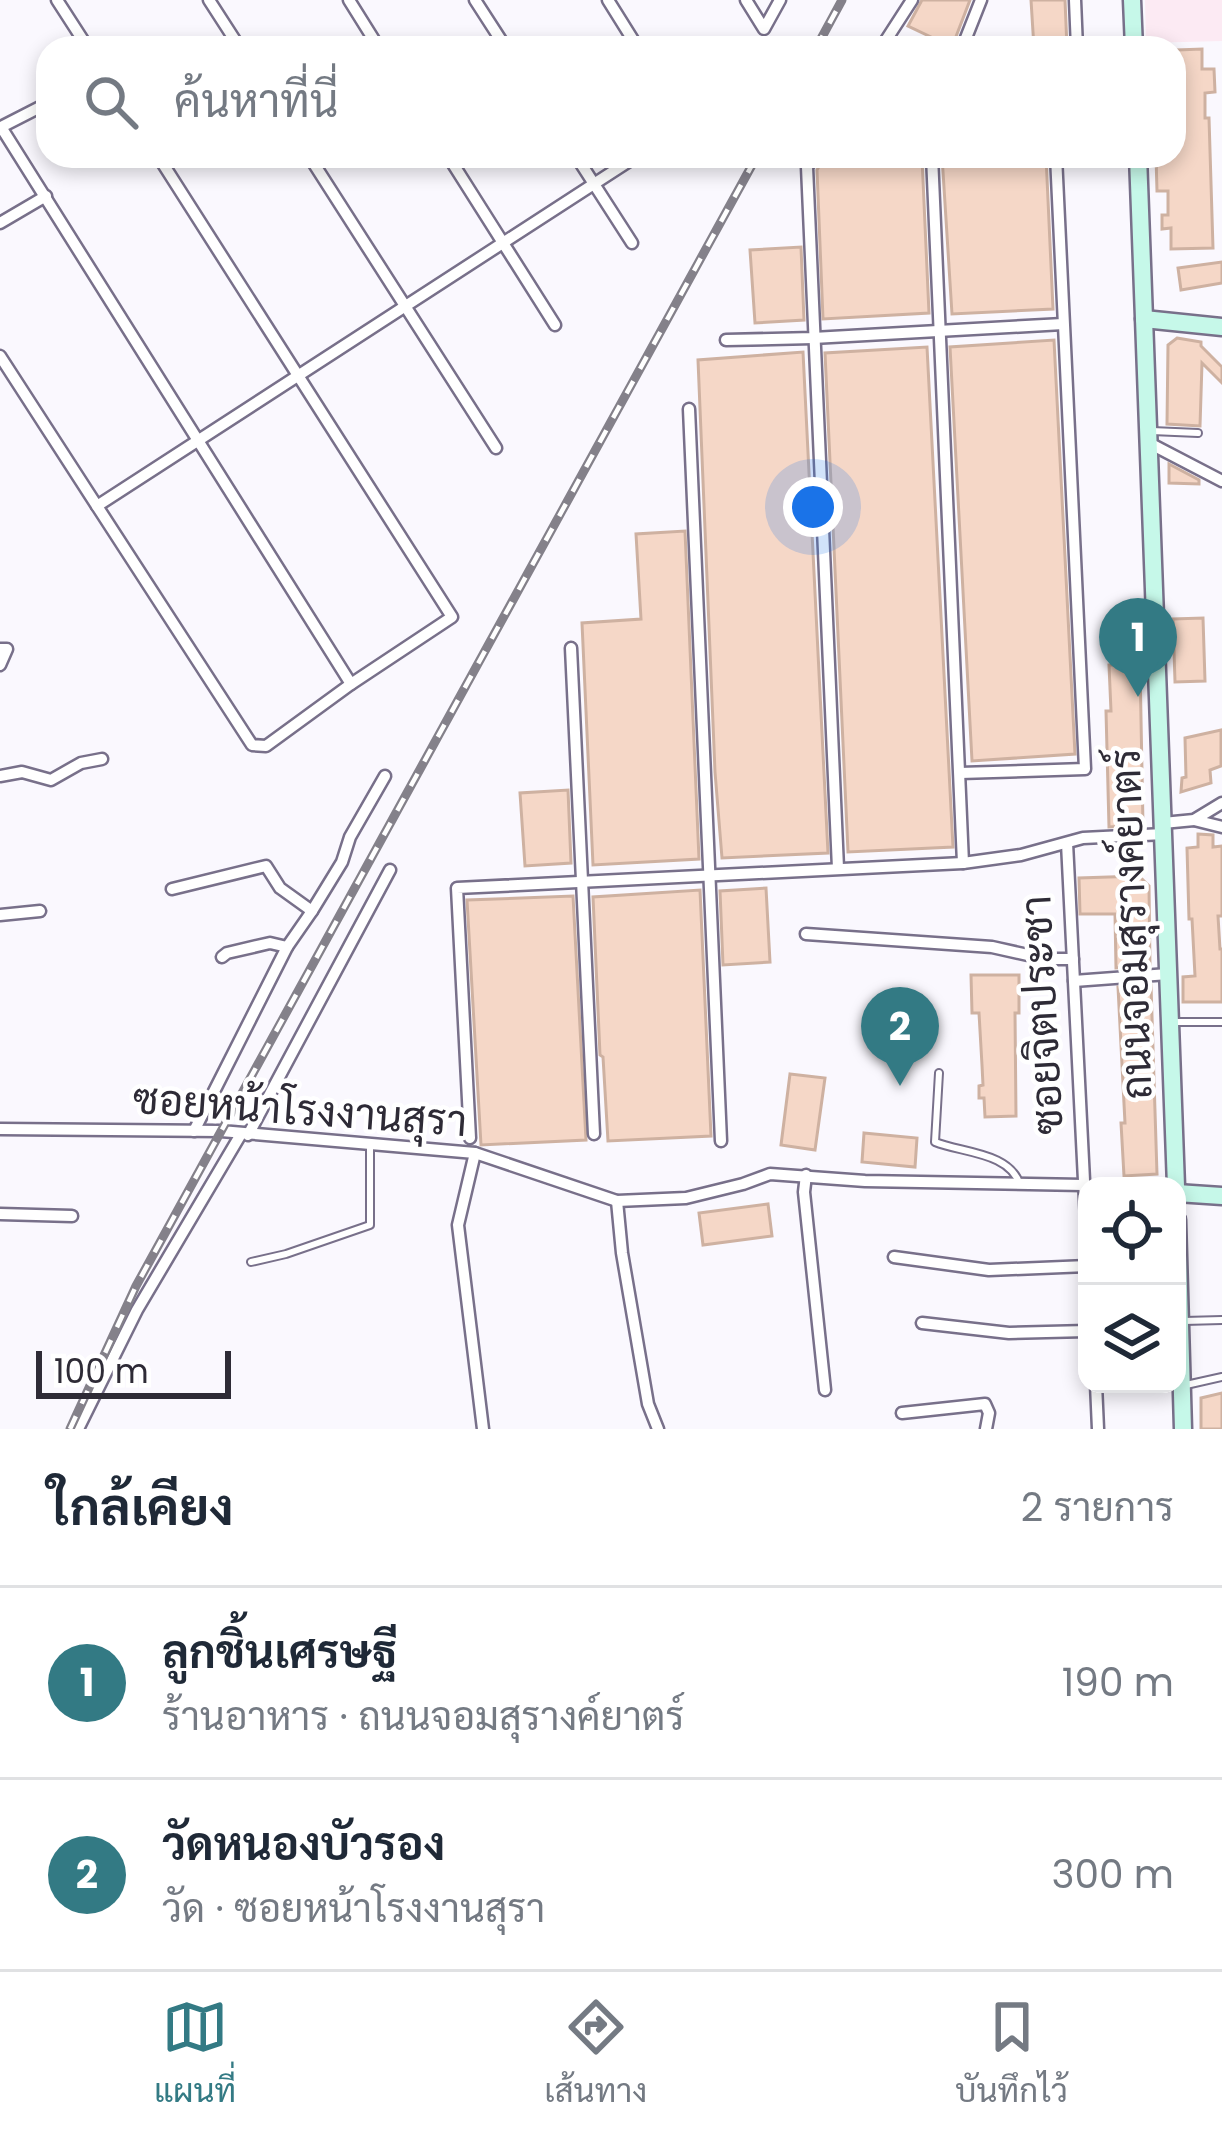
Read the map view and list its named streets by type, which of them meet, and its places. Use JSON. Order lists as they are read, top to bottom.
{
  "streets": {
    "main road": ["ถนนจอมสุรางค์ยาตร์"],
    "street": ["ซอยจิตประชา", "ซอยหน้าโรงงานสุรา"]
  },
  "scale_bar": "100 m",
  "page": {
    "search": "ค้นหาที่นี่",
    "pins": ["1", "2"],
    "scale": "100 m",
    "heading": ["ใกล้เคียง", "2 รายการ"],
    "list": [
      {
        "mark": "1",
        "name": "ลูกชิ้นเศรษฐี",
        "note": "ร้านอาหาร · ถนนจอมสุรางค์ยาตร์",
        "value": "190 m"
      },
      {
        "mark": "2",
        "name": "วัดหนองบัวรอง",
        "note": "วัด · ซอยหน้าโรงงานสุรา",
        "value": "300 m"
      }
    ],
    "nav": ["แผนที่", "เส้นทาง", "บันทึกไว้"]
  }
}
